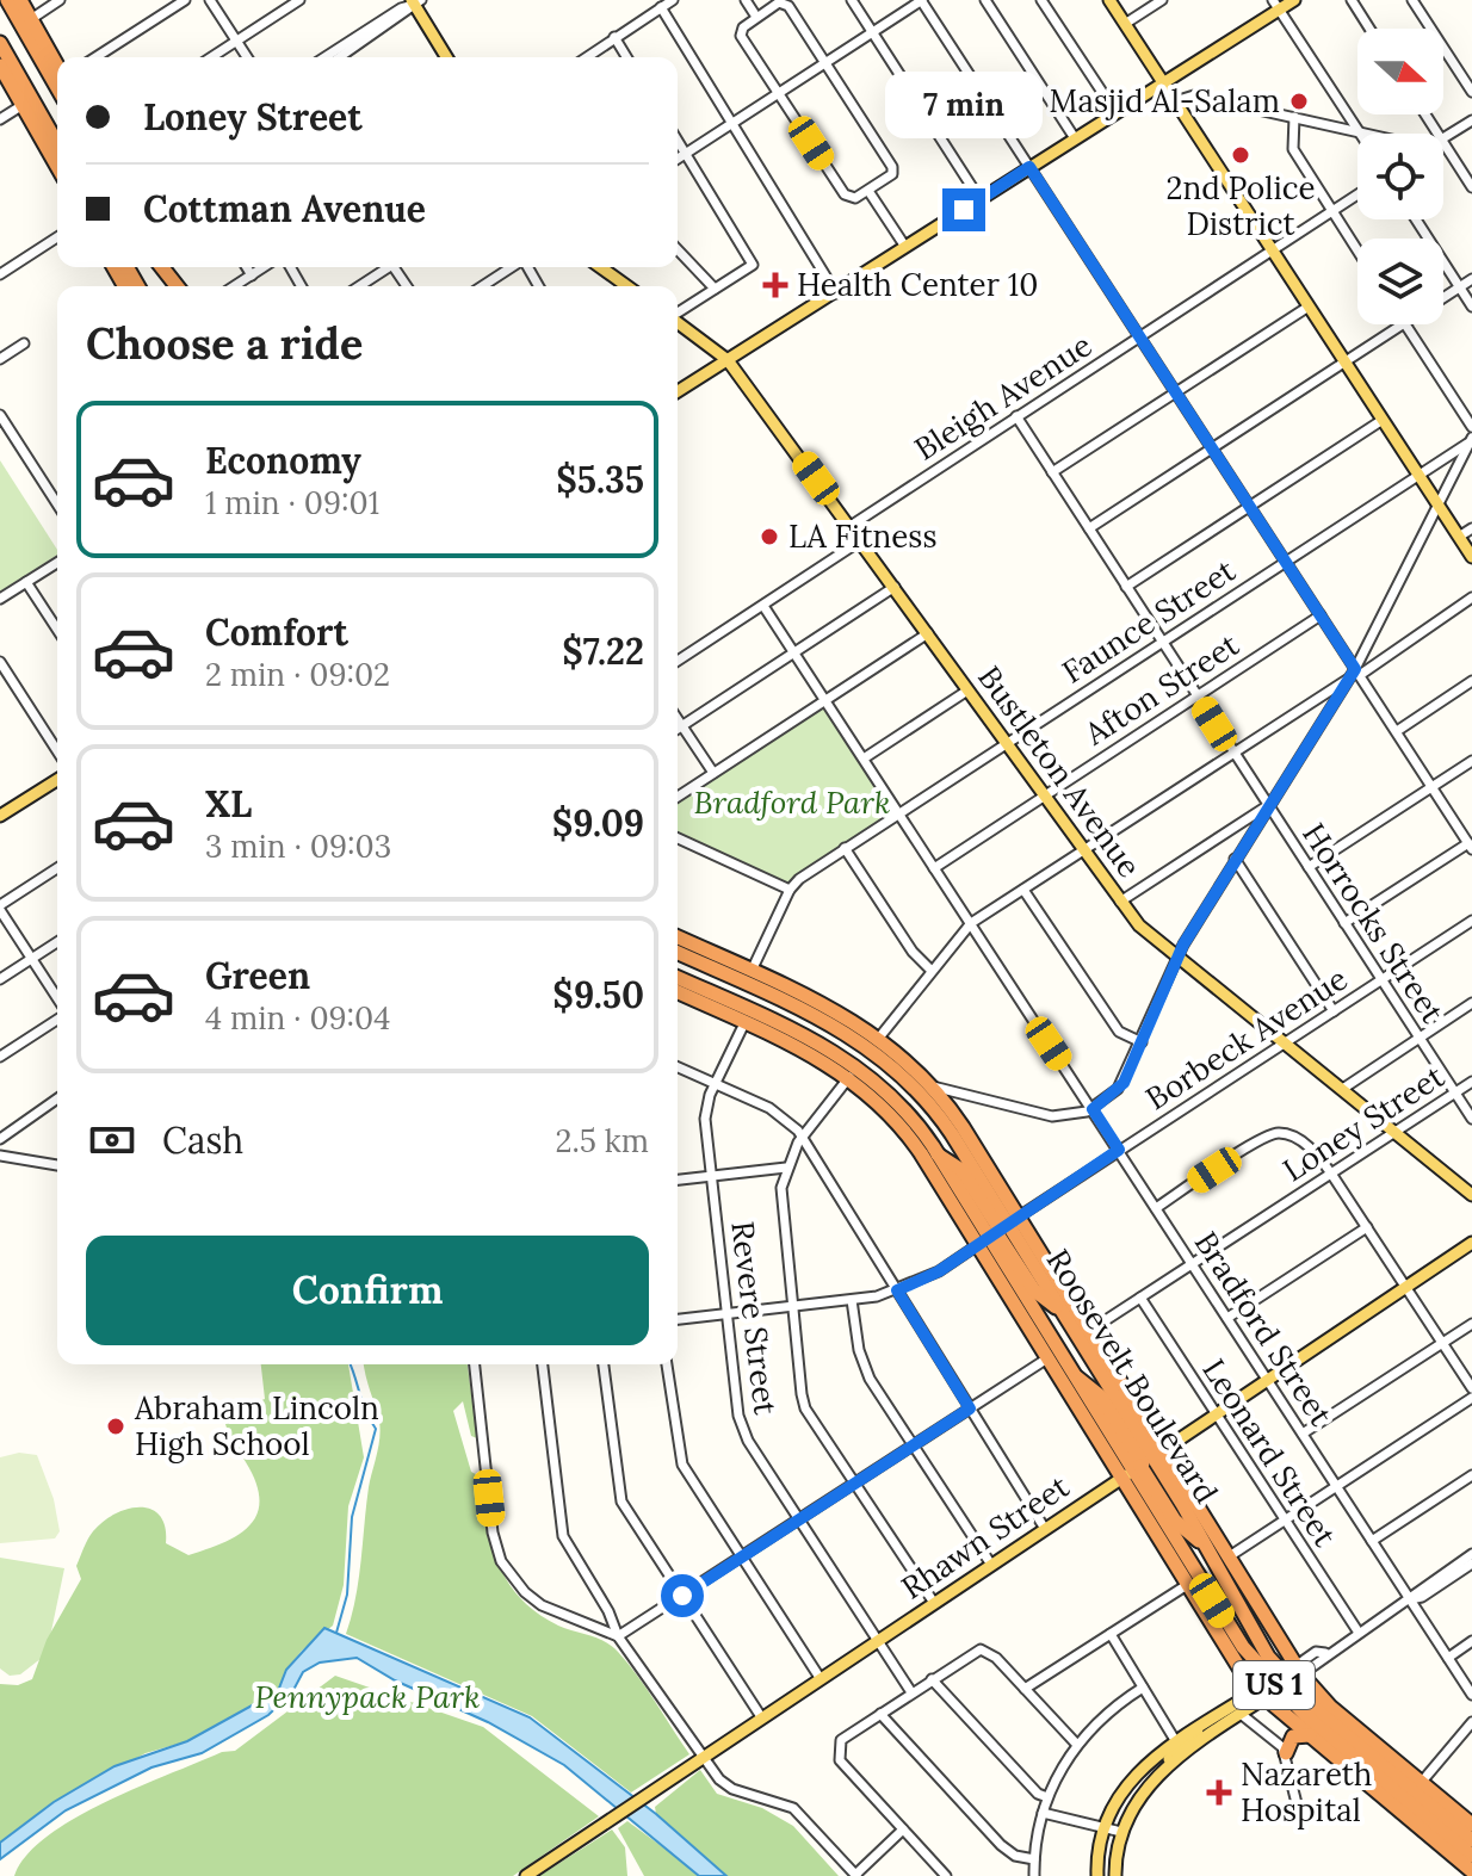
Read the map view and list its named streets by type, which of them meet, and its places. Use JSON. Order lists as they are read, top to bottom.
{
  "streets": {
    "highway": ["Roosevelt Boulevard", "US 1"],
    "main road": ["Bustleton Avenue", "Rhawn Street"],
    "street": [
      "Bleigh Avenue",
      "Faunce Street",
      "Afton Street",
      "Horrocks Street",
      "Borbeck Avenue",
      "Loney Street",
      "Revere Street",
      "Bradford Street",
      "Leonard Street"
    ]
  },
  "crossings": [
    ["Bleigh Avenue", "Bustleton Avenue"],
    ["Bleigh Avenue", "Horrocks Street"],
    ["Faunce Street", "Bustleton Avenue"],
    ["Faunce Street", "Horrocks Street"],
    ["Faunce Street", "Bradford Street"],
    ["Faunce Street", "Roosevelt Boulevard"],
    ["Afton Street", "Bustleton Avenue"],
    ["Afton Street", "Horrocks Street"],
    ["Afton Street", "Bradford Street"],
    ["Bustleton Avenue", "Borbeck Avenue"],
    ["Bustleton Avenue", "Loney Street"],
    ["Horrocks Street", "Borbeck Avenue"],
    ["Horrocks Street", "Loney Street"],
    ["Borbeck Avenue", "Revere Street"],
    ["Borbeck Avenue", "Bradford Street"],
    ["Borbeck Avenue", "Roosevelt Boulevard"],
    ["Loney Street", "Bradford Street"],
    ["Loney Street", "Roosevelt Boulevard"],
    ["Loney Street", "Leonard Street"],
    ["Revere Street", "Roosevelt Boulevard"],
    ["Revere Street", "Rhawn Street"],
    ["Bradford Street", "Rhawn Street"],
    ["Roosevelt Boulevard", "Rhawn Street"],
    ["Leonard Street", "Rhawn Street"]
  ],
  "parks": ["Bradford Park", "Pennypack Park"],
  "places": {
    "other": [
      "Masjid Al-Salam",
      "2nd Police District",
      "LA Fitness",
      "Abraham Lincoln High School"
    ],
    "health": ["Health Center 10", "Nazareth Hospital"]
  },
  "north": "right",
  "page": {
    "banner": ["Loney Street", "Cottman Avenue"],
    "bubble": "7 min",
    "heading": "Choose a ride",
    "list": [
      {
        "name": "Economy",
        "note": "1 min · 09:01",
        "value": "$5.35"
      },
      {
        "name": "Comfort",
        "note": "2 min · 09:02",
        "value": "$7.22"
      },
      {
        "name": "XL",
        "note": "3 min · 09:03",
        "value": "$9.09"
      },
      {
        "name": "Green",
        "note": "4 min · 09:04",
        "value": "$9.50"
      }
    ],
    "pay": ["Cash", "2.5 km"],
    "buttons": "Confirm"
  }
}
